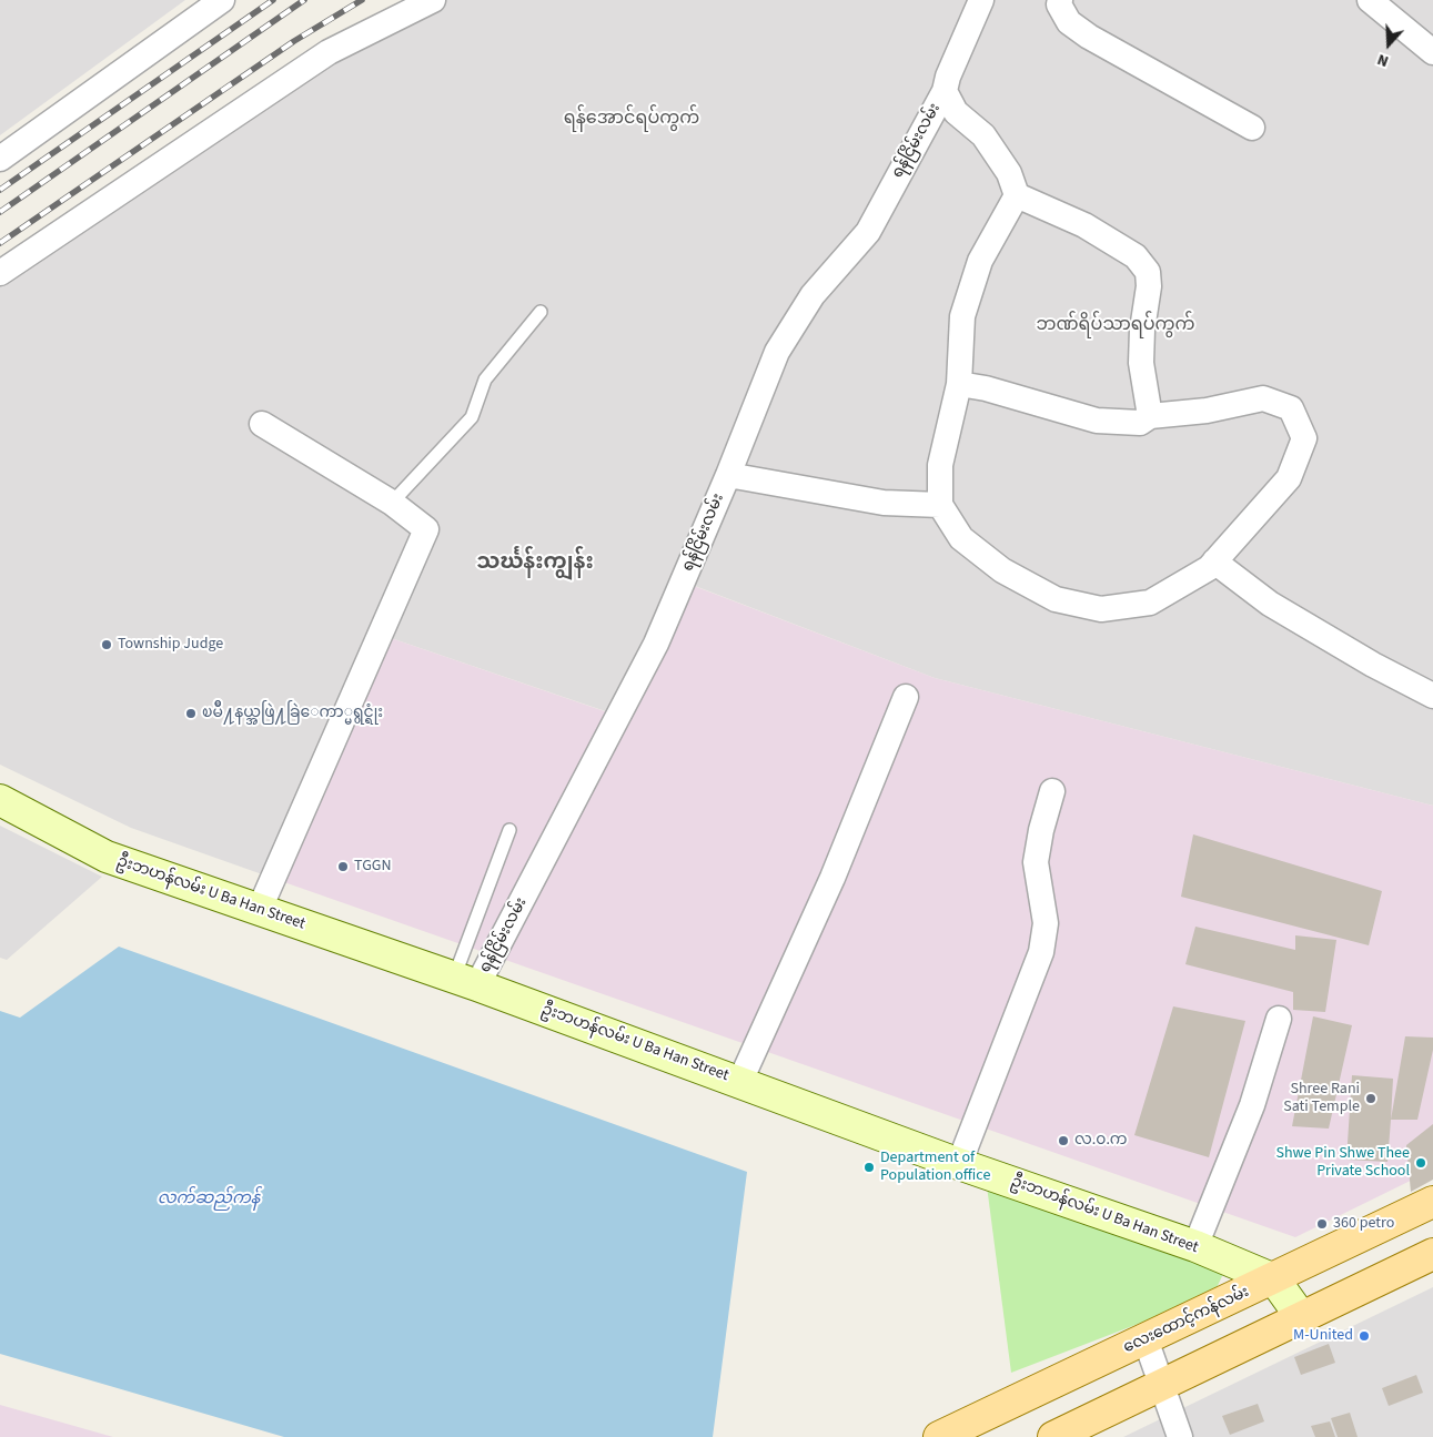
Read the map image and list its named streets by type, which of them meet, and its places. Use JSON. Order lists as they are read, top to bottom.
{
  "streets": {
    "main road": ["လေးထောင့်ကန်လမ်း"],
    "street": ["ရန်ငြိမ်းလမ်း", "ဦးဘဟန်လမ်း U Ba Han Street"]
  },
  "crossings": [
    ["ရန်ငြိမ်းလမ်း", "ဦးဘဟန်လမ်း U Ba Han Street"],
    ["ဦးဘဟန်လမ်း U Ba Han Street", "လေးထောင့်ကန်လမ်း"]
  ],
  "districts": ["ရန်အောင်ရပ်ကွက်", "ဘဏ်ရိပ်သာရပ်ကွက်", "သင်္ဃန်းကျွန်း"],
  "water": ["လက်ဆည်ကန်"],
  "places": [
    "Township Judge",
    "ၿမိဳ႔နယ္အဖြဲ႔ခြဲေကာ္မရွင္ရုံး",
    "TGGN",
    "Shree Rani Sati Temple",
    "လ.၀.က",
    "Shwe Pin Shwe Thee Private School",
    "Department of Population office",
    "360 petro",
    "M-United"
  ],
  "north": "bottom"
}
